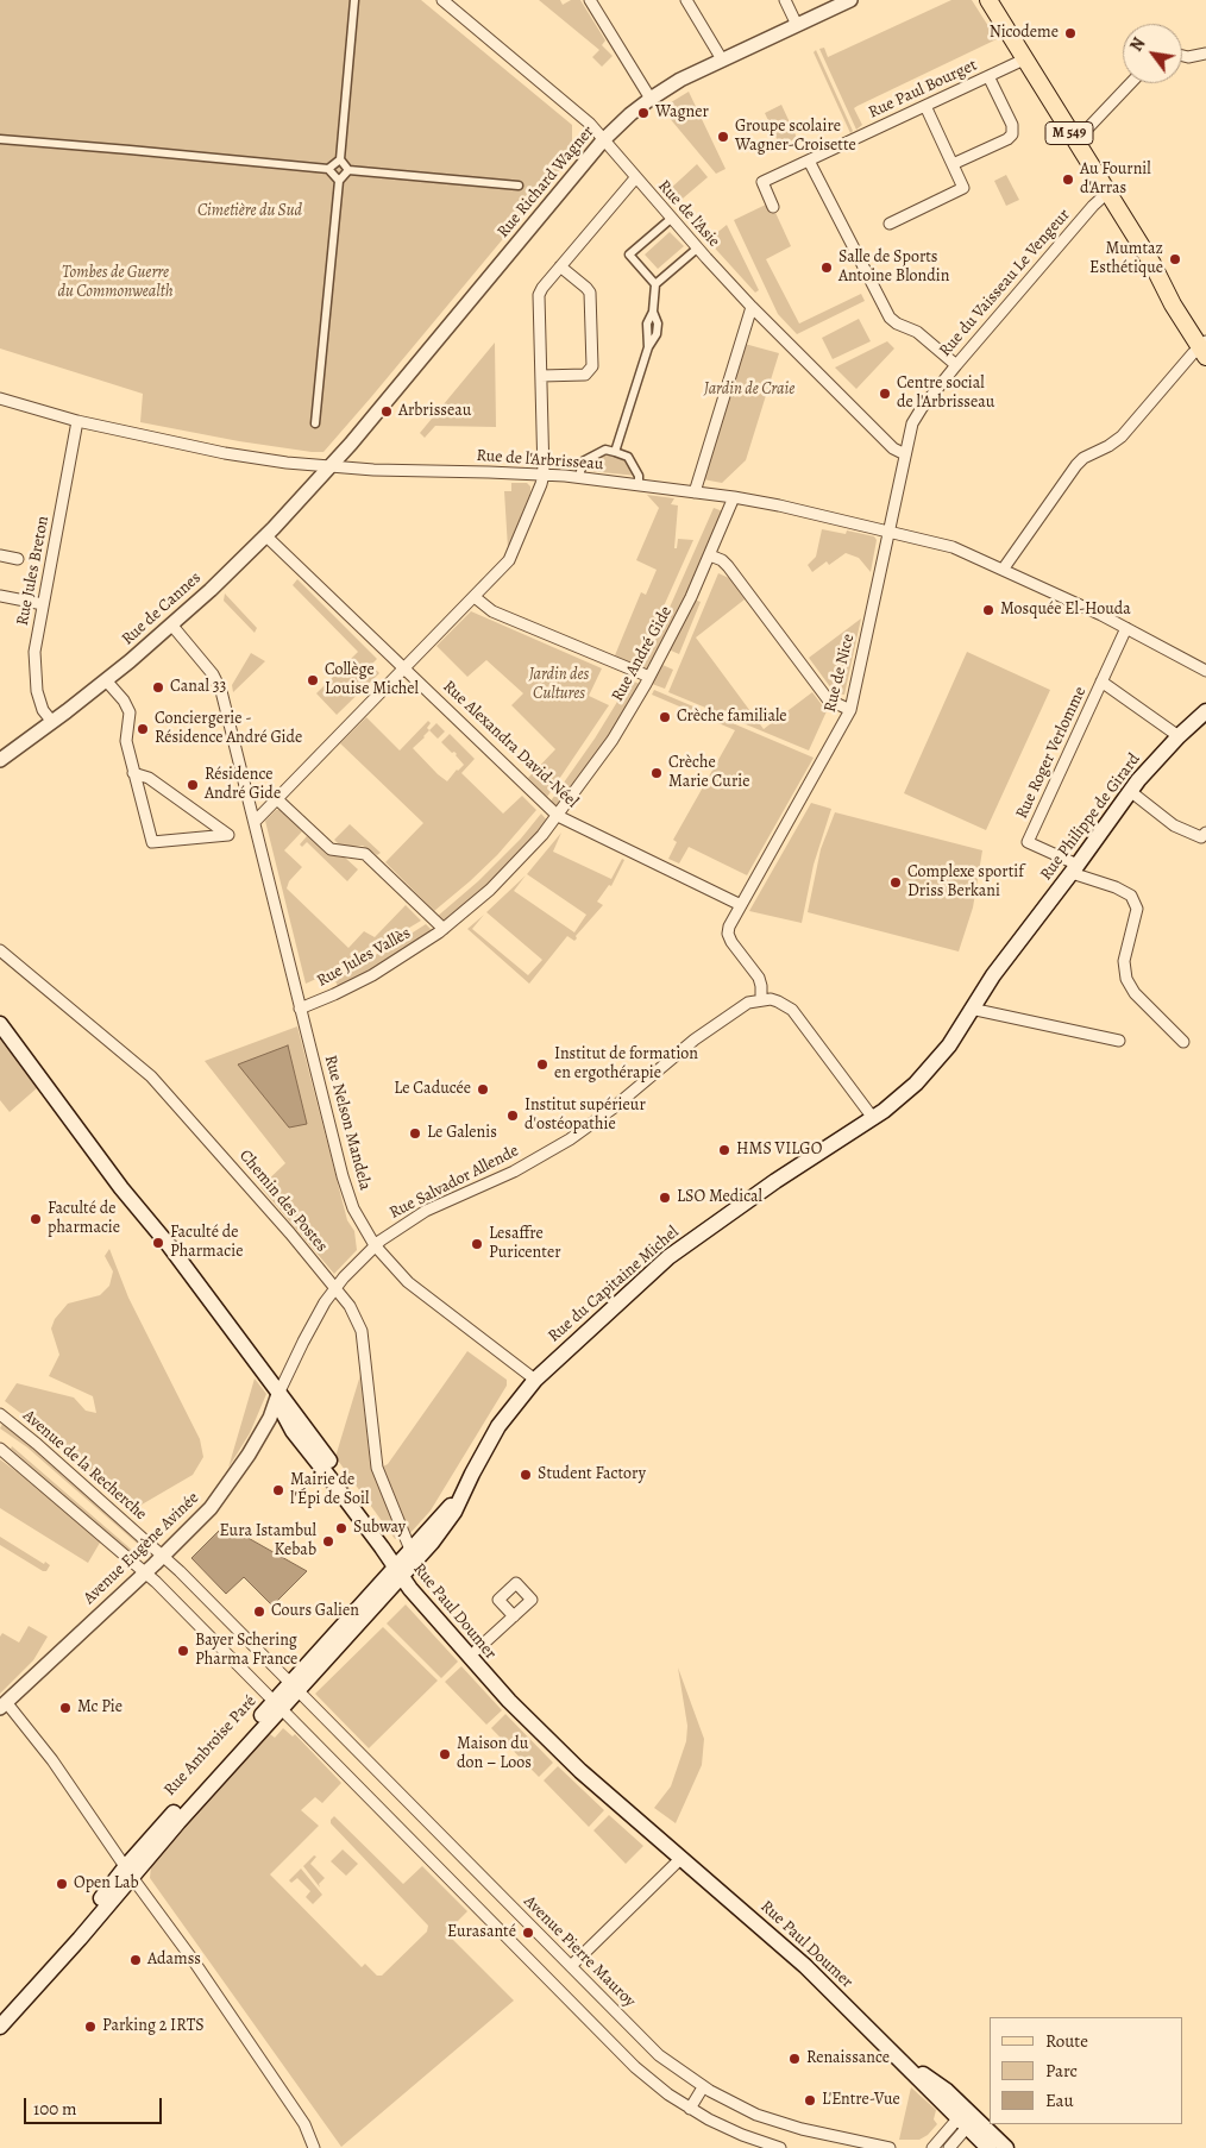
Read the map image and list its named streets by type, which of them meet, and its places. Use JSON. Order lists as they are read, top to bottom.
{
  "streets": {
    "main road": [
      "M 549",
      "Rue Philippe de Girard",
      "Rue du Capitaine Michel",
      "Rue Paul Doumer",
      "Rue Ambroise Paré"
    ],
    "street": [
      "Rue Paul Bourget",
      "Rue Richard Wagner",
      "Rue de l'Asie",
      "Rue du Vaisseau Le Vengeur",
      "Rue de l'Arbrisseau",
      "Rue Jules Breton",
      "Rue de Cannes",
      "Rue André Gide",
      "Rue de Nice",
      "Rue Alexandra David-Néel",
      "Rue Roger Verlomme",
      "Rue Jules Vallès",
      "Rue Nelson Mandela",
      "Rue Salvador Allende",
      "Chemin des Postes",
      "Avenue de la Recherche",
      "Avenue Eugène Avinée",
      "Avenue Pierre Mauroy"
    ]
  },
  "crossings": [
    ["Rue Paul Bourget", "M 549"],
    ["M 549", "Rue du Vaisseau Le Vengeur"],
    ["Rue Richard Wagner", "Rue de l'Asie"],
    ["Rue Richard Wagner", "Rue de l'Arbrisseau"],
    ["Rue Richard Wagner", "Rue de Cannes"],
    ["Rue de l'Asie", "Rue du Vaisseau Le Vengeur"],
    ["Rue du Vaisseau Le Vengeur", "Rue de l'Arbrisseau"],
    ["Rue du Vaisseau Le Vengeur", "Rue de Nice"],
    ["Rue de l'Arbrisseau", "Rue Jules Breton"],
    ["Rue de l'Arbrisseau", "Rue de Cannes"],
    ["Rue de l'Arbrisseau", "Rue André Gide"],
    ["Rue de l'Arbrisseau", "Rue de Nice"],
    ["Rue de l'Arbrisseau", "Rue Roger Verlomme"],
    ["Rue Jules Breton", "Rue de Cannes"],
    ["Rue de Cannes", "Rue Alexandra David-Néel"],
    ["Rue André Gide", "Rue Alexandra David-Néel"],
    ["Rue André Gide", "Rue Jules Vallès"],
    ["Rue de Nice", "Rue Alexandra David-Néel"],
    ["Rue de Nice", "Rue Salvador Allende"],
    ["Rue Alexandra David-Néel", "Rue Jules Vallès"],
    ["Rue Roger Verlomme", "Rue Philippe de Girard"],
    ["Rue Philippe de Girard", "Rue du Capitaine Michel"],
    ["Rue Jules Vallès", "Rue Nelson Mandela"],
    ["Rue Nelson Mandela", "Rue Salvador Allende"],
    ["Rue Nelson Mandela", "Rue du Capitaine Michel"],
    ["Rue Salvador Allende", "Chemin des Postes"],
    ["Rue Salvador Allende", "Avenue Eugène Avinée"],
    ["Rue Salvador Allende", "Rue Paul Doumer"],
    ["Chemin des Postes", "Rue du Capitaine Michel"],
    ["Chemin des Postes", "Rue Paul Doumer"],
    ["Chemin des Postes", "Rue Ambroise Paré"],
    ["Rue du Capitaine Michel", "Rue Paul Doumer"],
    ["Rue du Capitaine Michel", "Rue Ambroise Paré"],
    ["Avenue de la Recherche", "Avenue Eugène Avinée"],
    ["Avenue de la Recherche", "Rue Ambroise Paré"],
    ["Avenue de la Recherche", "Avenue Pierre Mauroy"],
    ["Avenue Eugène Avinée", "Rue Paul Doumer"],
    ["Rue Paul Doumer", "Rue Ambroise Paré"],
    ["Rue Ambroise Paré", "Avenue Pierre Mauroy"]
  ],
  "parks": [
    "Cimetière du Sud",
    "Tombes de Guerre du Commonwealth",
    "Jardin de Craie",
    "Jardin des Cultures"
  ],
  "places": [
    "Nicodeme",
    "Wagner",
    "Groupe scolaire Wagner-Croisette",
    "Au Fournil d'Arras",
    "Mumtaz Esthétique",
    "Salle de Sports Antoine Blondin",
    "Centre social de l'Arbrisseau",
    "Arbrisseau",
    "Mosquée El-Houda",
    "Collège Louise Michel",
    "Canal 33",
    "Crèche familiale",
    "Conciergerie - Résidence André Gide",
    "Crèche Marie Curie",
    "Résidence André Gide",
    "Complexe sportif Driss Berkani",
    "Institut de formation en ergothérapie",
    "Le Caducée",
    "Institut supérieur d'ostéopathie",
    "Le Galenis",
    "HMS VILGO",
    "LSO Medical",
    "Faculté de pharmacie",
    "Faculté de Pharmacie",
    "Lesaffre Puricenter",
    "Student Factory",
    "Mairie de l'Épi de Soil",
    "Subway",
    "Eura Istambul Kebab",
    "Cours Galien",
    "Bayer Schering Pharma France",
    "Mc Pie",
    "Maison du don – Loos",
    "Open Lab",
    "Eurasanté",
    "Adamss",
    "Parking 2 IRTS",
    "Renaissance",
    "L'Entre-Vue"
  ],
  "legend": ["Route", "Parc", "Eau"],
  "scale_bar": "100 m",
  "north": "top left"
}
